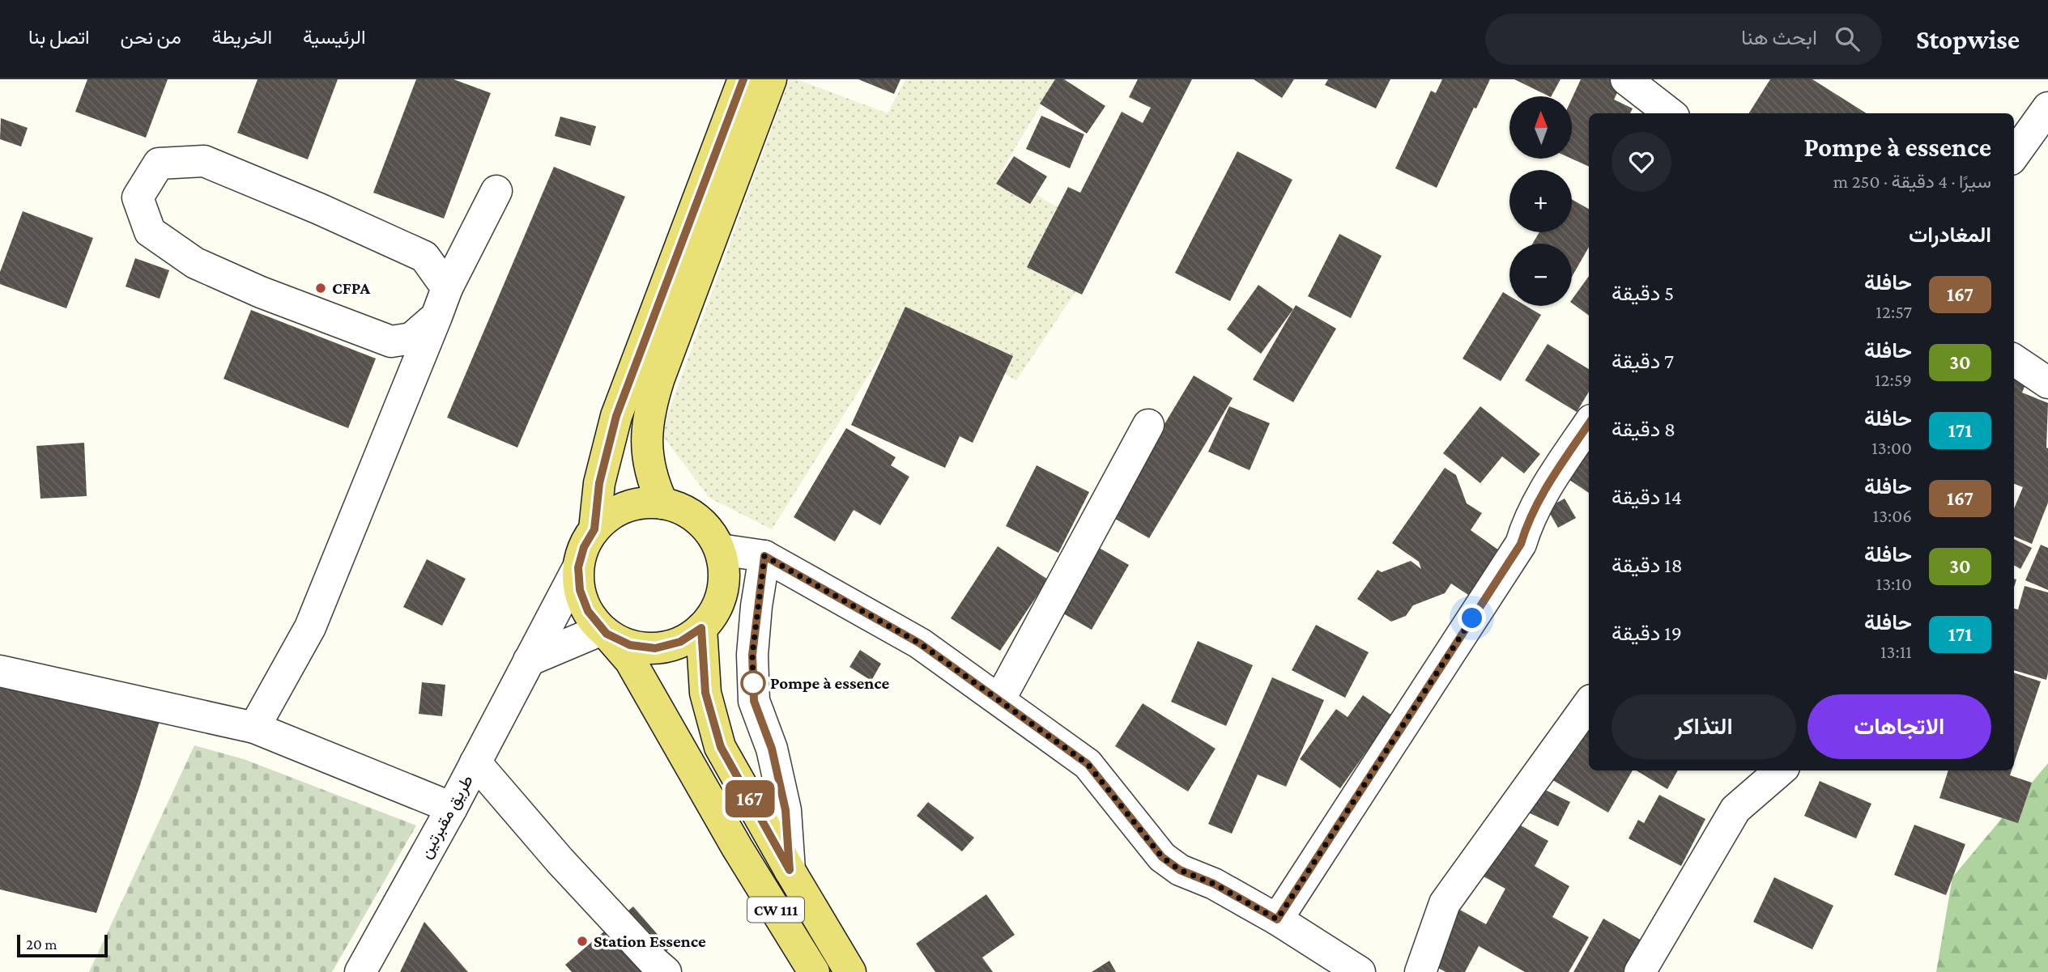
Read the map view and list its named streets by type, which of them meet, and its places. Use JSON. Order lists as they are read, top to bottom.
{
  "streets": {
    "main road": ["CW 111"],
    "street": ["طريق مقبرتين"]
  },
  "crossings": [
    ["طريق مقبرتين", "CW 111"]
  ],
  "places": ["CFPA", "Pompe à essence", "Station Essence"],
  "lines": ["bus line 167"],
  "scale_bar": "20 m",
  "north": "top",
  "page": {
    "header": "Stopwise",
    "search": "ابحث هنا",
    "nav": [
      "الرئيسية",
      "الخريطة",
      "من نحن",
      "اتصل بنا"
    ],
    "on_map": "167",
    "map_buttons": ["+", "−"],
    "heading": [
      ["Pompe à essence", "سيرًا · 4 دقيقة · 250 m"],
      "المغادرات"
    ],
    "list": [
      {
        "mark": "167",
        "name": "حافلة",
        "note": "12:57",
        "value": "5 دقيقة"
      },
      {
        "mark": "30",
        "name": "حافلة",
        "note": "12:59",
        "value": "7 دقيقة"
      },
      {
        "mark": "171",
        "name": "حافلة",
        "note": "13:00",
        "value": "8 دقيقة"
      },
      {
        "mark": "167",
        "name": "حافلة",
        "note": "13:06",
        "value": "14 دقيقة"
      },
      {
        "mark": "30",
        "name": "حافلة",
        "note": "13:10",
        "value": "18 دقيقة"
      },
      {
        "mark": "171",
        "name": "حافلة",
        "note": "13:11",
        "value": "19 دقيقة"
      }
    ],
    "buttons": ["الاتجاهات", "التذاكر"],
    "scale": "20 m"
  }
}
